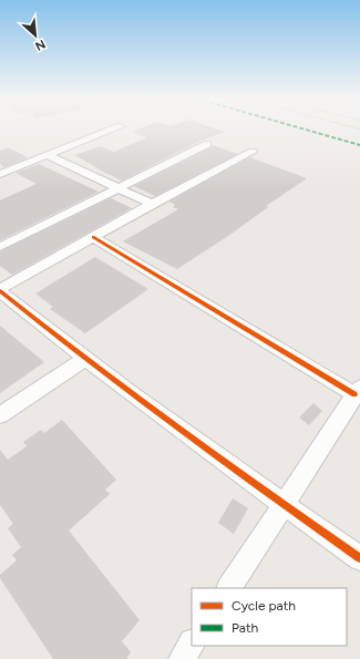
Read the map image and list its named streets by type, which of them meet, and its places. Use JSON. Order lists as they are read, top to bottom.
{
  "legend": ["Cycle path", "Path"],
  "north": "bottom right"
}
